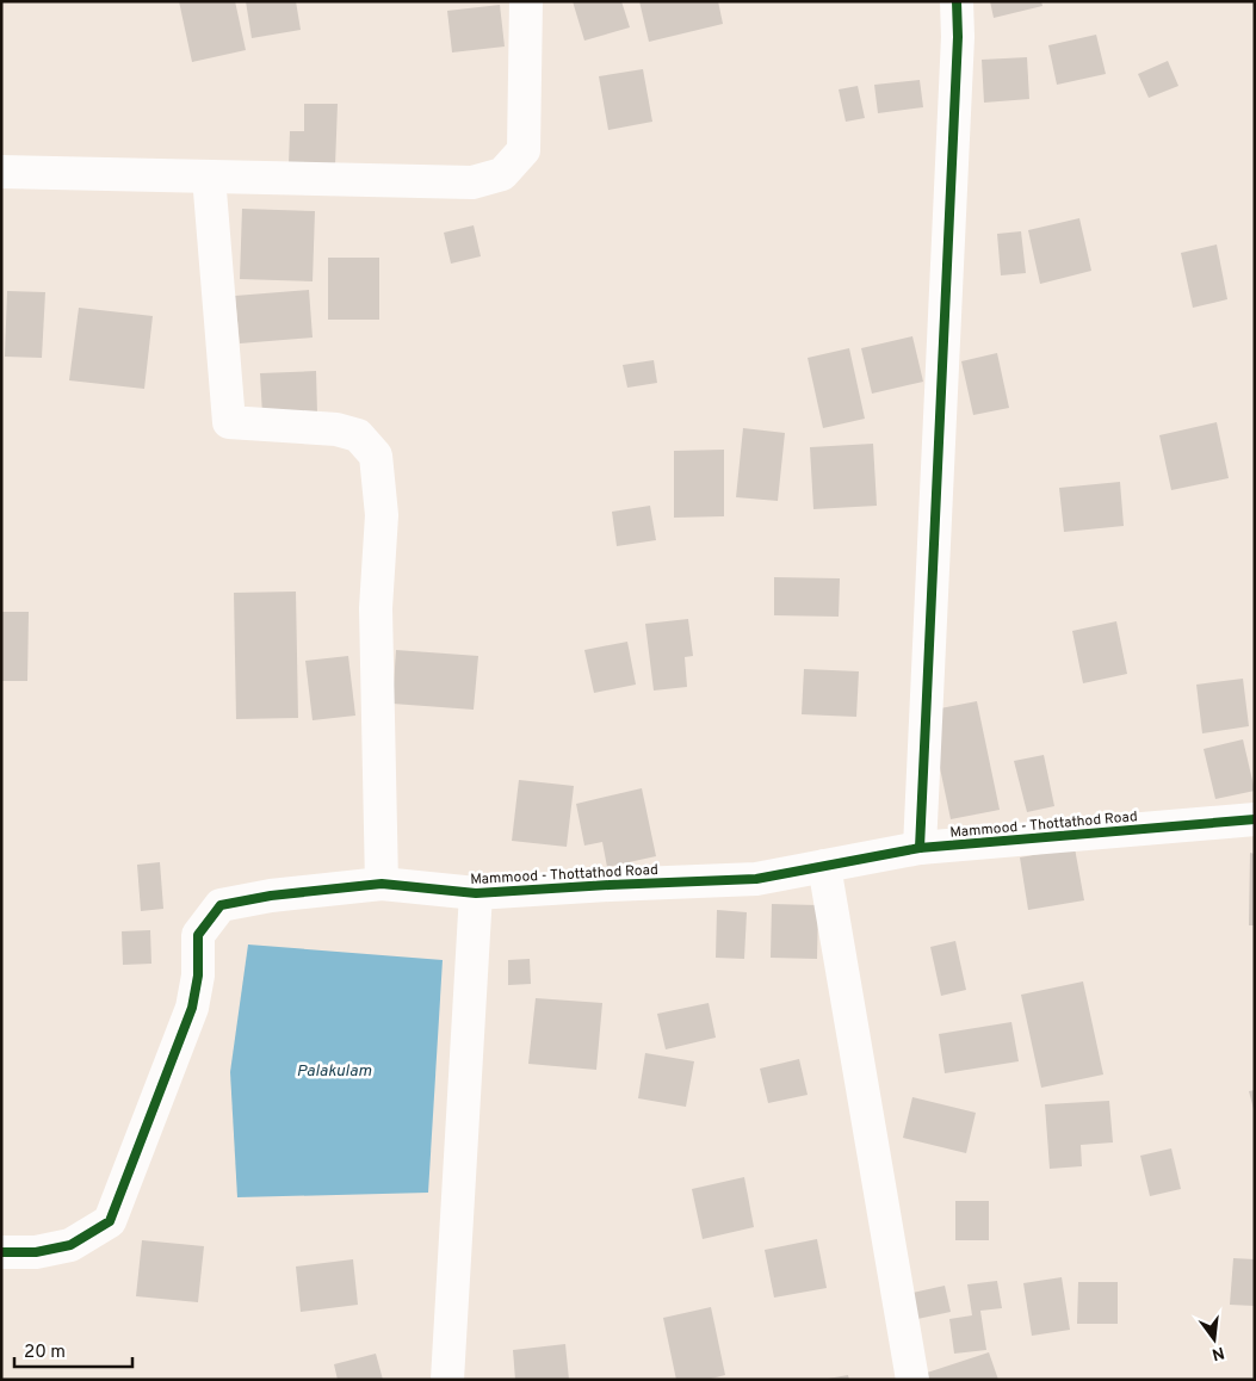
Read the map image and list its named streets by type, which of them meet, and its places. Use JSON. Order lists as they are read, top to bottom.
{
  "streets": {
    "street": ["Mammood - Thottathod Road"]
  },
  "water": ["Palakulam"],
  "scale_bar": "20 m",
  "north": "bottom"
}
